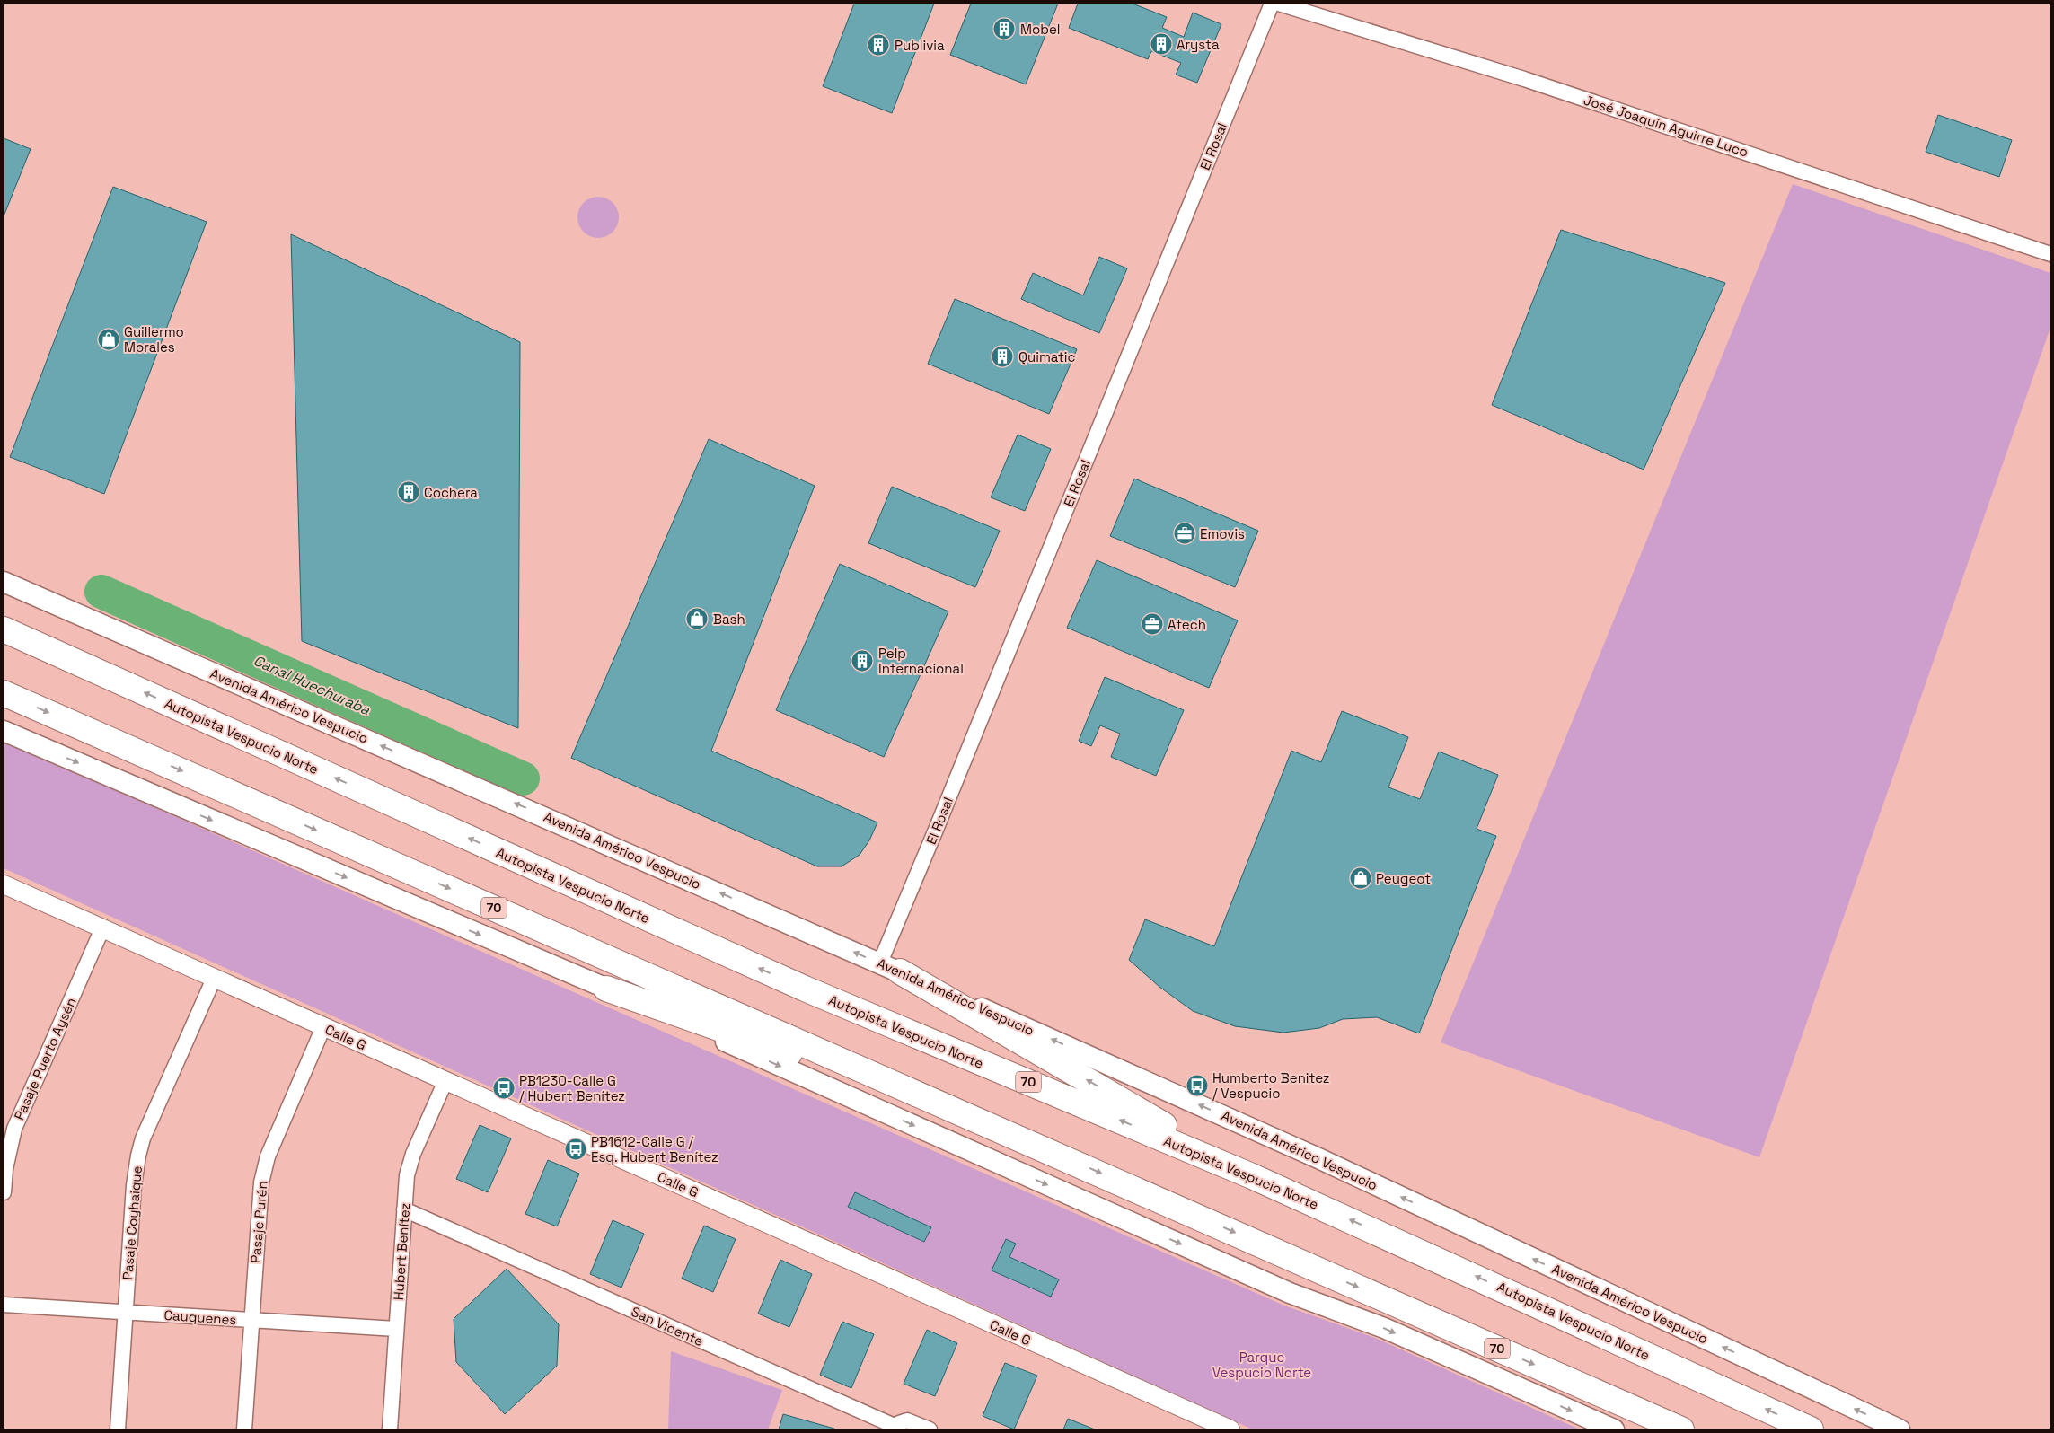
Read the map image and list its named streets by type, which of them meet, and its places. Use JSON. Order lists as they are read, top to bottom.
{
  "streets": {
    "highway": ["Autopista Vespucio Norte", "70"],
    "main road": ["Avenida Américo Vespucio"],
    "street": [
      "José Joaquín Aguirre Luco",
      "El Rosal",
      "Calle G",
      "Pasaje Puerto Aysén",
      "Pasaje Purén",
      "Pasaje Coyhaique",
      "Hubert Benítez",
      "Cauquenes",
      "San Vicente"
    ]
  },
  "crossings": [
    ["El Rosal", "Avenida Américo Vespucio"],
    ["Calle G", "Pasaje Puerto Aysén"],
    ["Calle G", "Pasaje Purén"],
    ["Calle G", "Pasaje Coyhaique"],
    ["Calle G", "Hubert Benítez"],
    ["Pasaje Purén", "Cauquenes"],
    ["Pasaje Coyhaique", "Cauquenes"],
    ["Hubert Benítez", "Cauquenes"],
    ["Hubert Benítez", "San Vicente"]
  ],
  "water": ["Canal Huechuraba"],
  "parks": ["Parque Vespucio Norte"],
  "places": {
    "building": [
      "Mobel",
      "Arysta",
      "Publivia",
      "Quimatic",
      "Cochera",
      "Pelp Internacional"
    ],
    "shop": ["Guillermo Morales", "Bash", "Peugeot"],
    "office": ["Emovis", "Atech"],
    "bus stop": ["Humberto Benitez / Vespucio", "PB1230-Calle G / Hubert Benítez", "PB1612-Calle G / Esq. Hubert Benítez"]
  }
}
